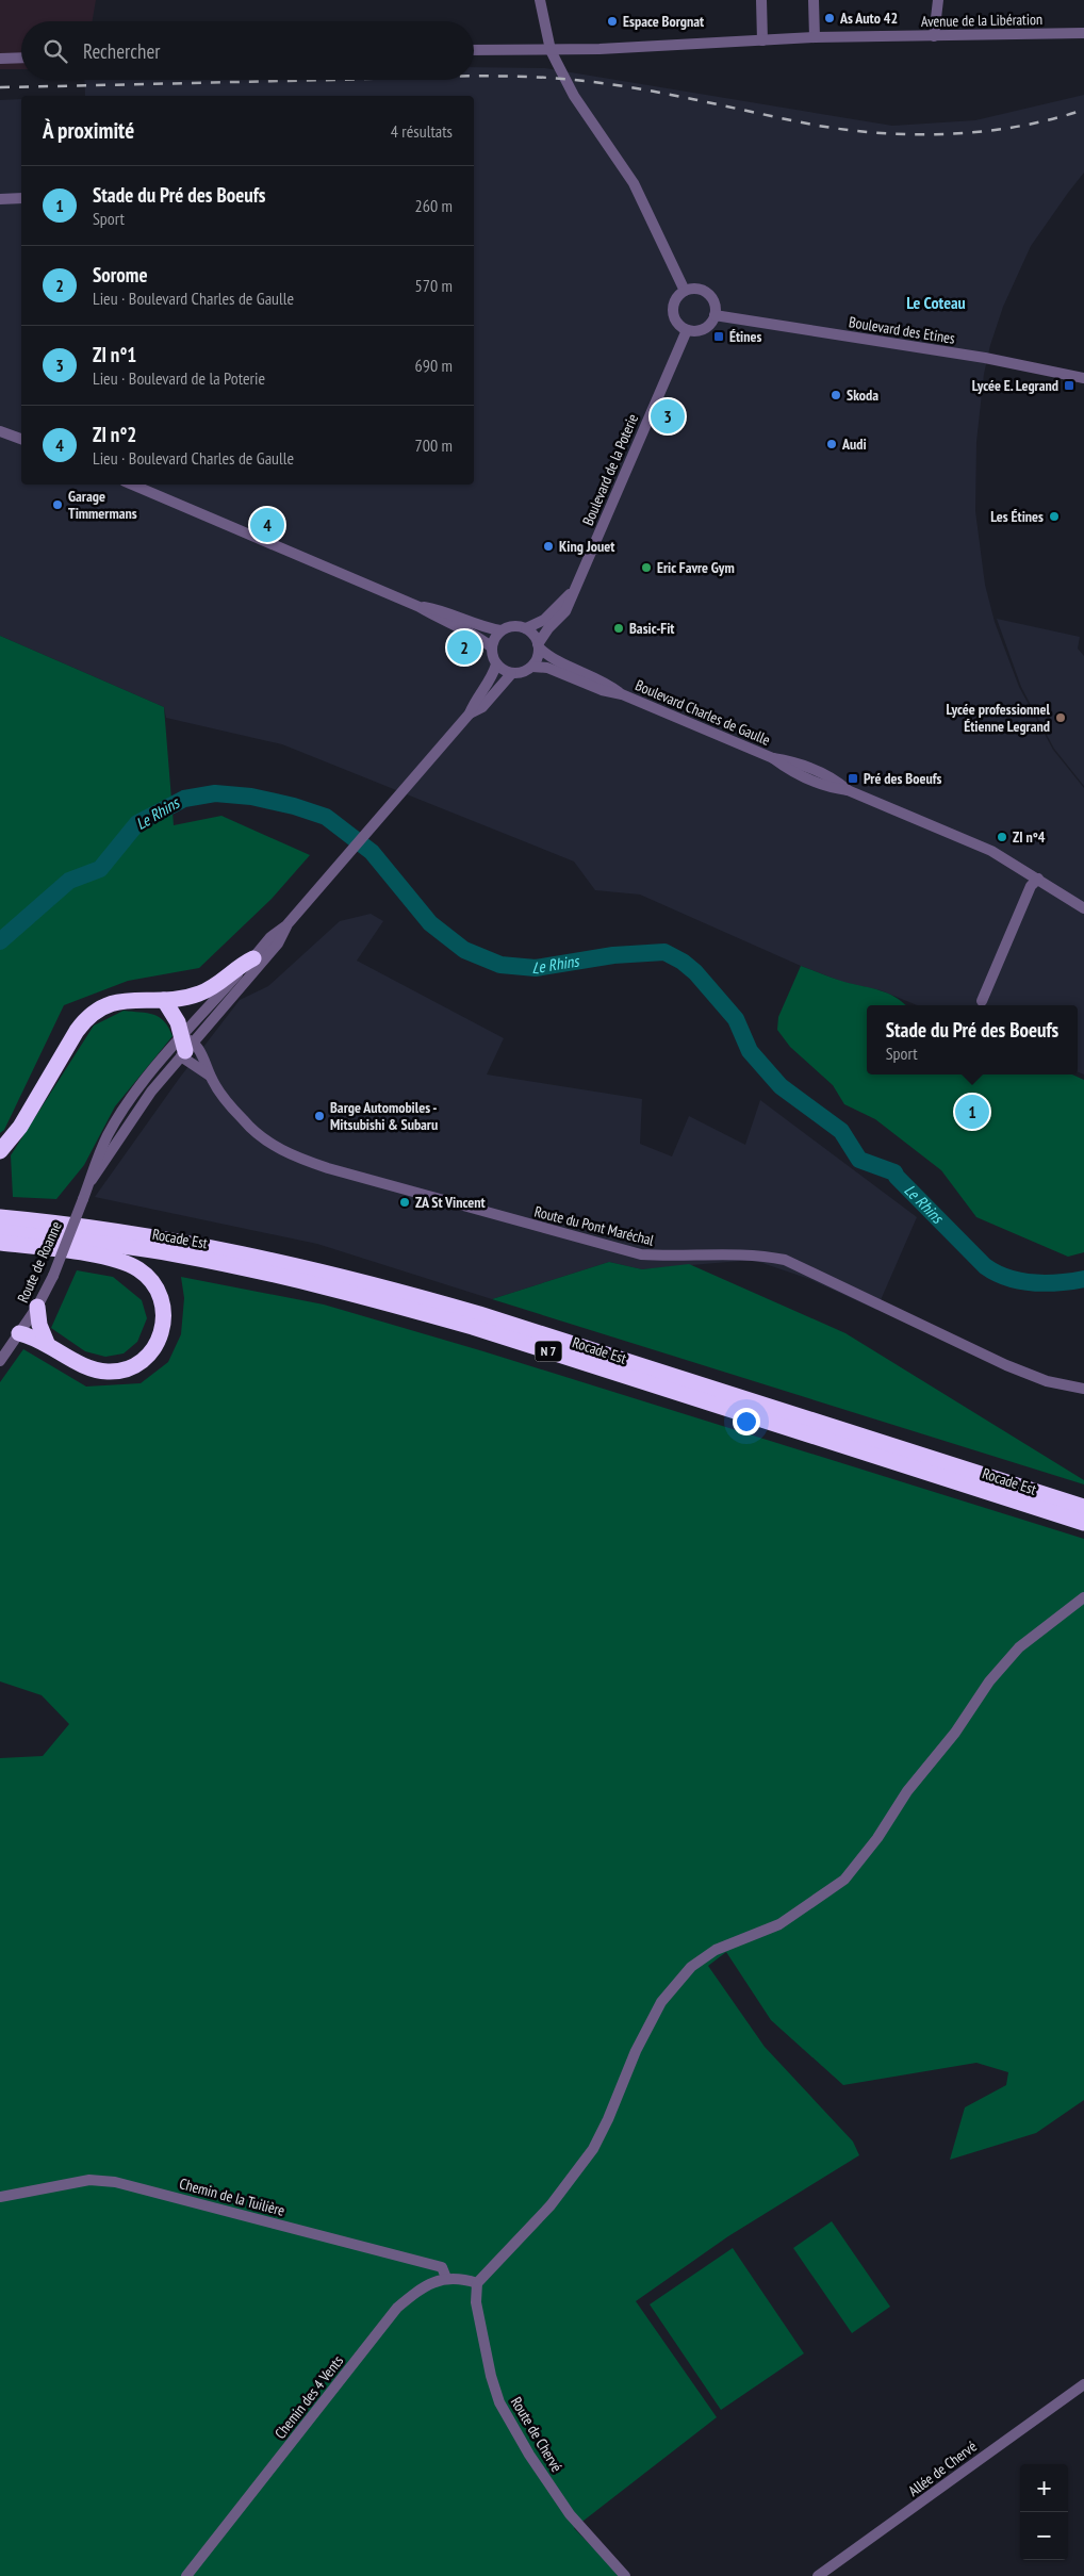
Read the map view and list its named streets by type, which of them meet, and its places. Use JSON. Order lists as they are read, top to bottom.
{
  "streets": {
    "highway": ["Rocade Est", "N 7"],
    "street": [
      "Avenue de la Libération",
      "Boulevard des Etines",
      "Boulevard de la Poterie",
      "Boulevard Charles de Gaulle",
      "Route du Pont Maréchal",
      "Route de Roanne",
      "Chemin de la Tuilière",
      "Chemin des 4 Vents",
      "Route de Chervé",
      "Allée de Chervé"
    ]
  },
  "crossings": [
    ["Boulevard des Etines", "Boulevard de la Poterie"],
    ["Boulevard de la Poterie", "Boulevard Charles de Gaulle"],
    ["Route du Pont Maréchal", "Route de Roanne"],
    ["Chemin de la Tuilière", "Chemin des 4 Vents"],
    ["Chemin des 4 Vents", "Route de Chervé"]
  ],
  "districts": ["Le Coteau"],
  "water": ["Le Rhins"],
  "places": {
    "other": [
      "As Auto 42",
      "Espace Borgnat",
      "Skoda",
      "Audi",
      "Garage Timmermans",
      "Les Étines",
      "King Jouet",
      "Eric Favre Gym",
      "Basic-Fit",
      "Lycée professionnel Étienne Legrand",
      "ZI n°4",
      "Barge Automobiles - Mitsubishi & Subaru",
      "ZA St Vincent"
    ],
    "transit": ["Étines", "Lycée E. Legrand", "Pré des Boeufs"]
  },
  "page": {
    "search": "Rechercher",
    "heading": ["À proximité", "4 résultats"],
    "list": [
      {
        "mark": "1",
        "name": "Stade du Pré des Boeufs",
        "note": "Sport",
        "value": "260 m"
      },
      {
        "mark": "2",
        "name": "Sorome",
        "note": "Lieu · Boulevard Charles de Gaulle",
        "value": "570 m"
      },
      {
        "mark": "3",
        "name": "ZI n°1",
        "note": "Lieu · Boulevard de la Poterie",
        "value": "690 m"
      },
      {
        "mark": "4",
        "name": "ZI n°2",
        "note": "Lieu · Boulevard Charles de Gaulle",
        "value": "700 m"
      }
    ],
    "pins": [
      "3",
      "4",
      "2",
      "1"
    ],
    "popup": ["Stade du Pré des Boeufs", "Sport"],
    "map_buttons": ["+", "−"]
  }
}
